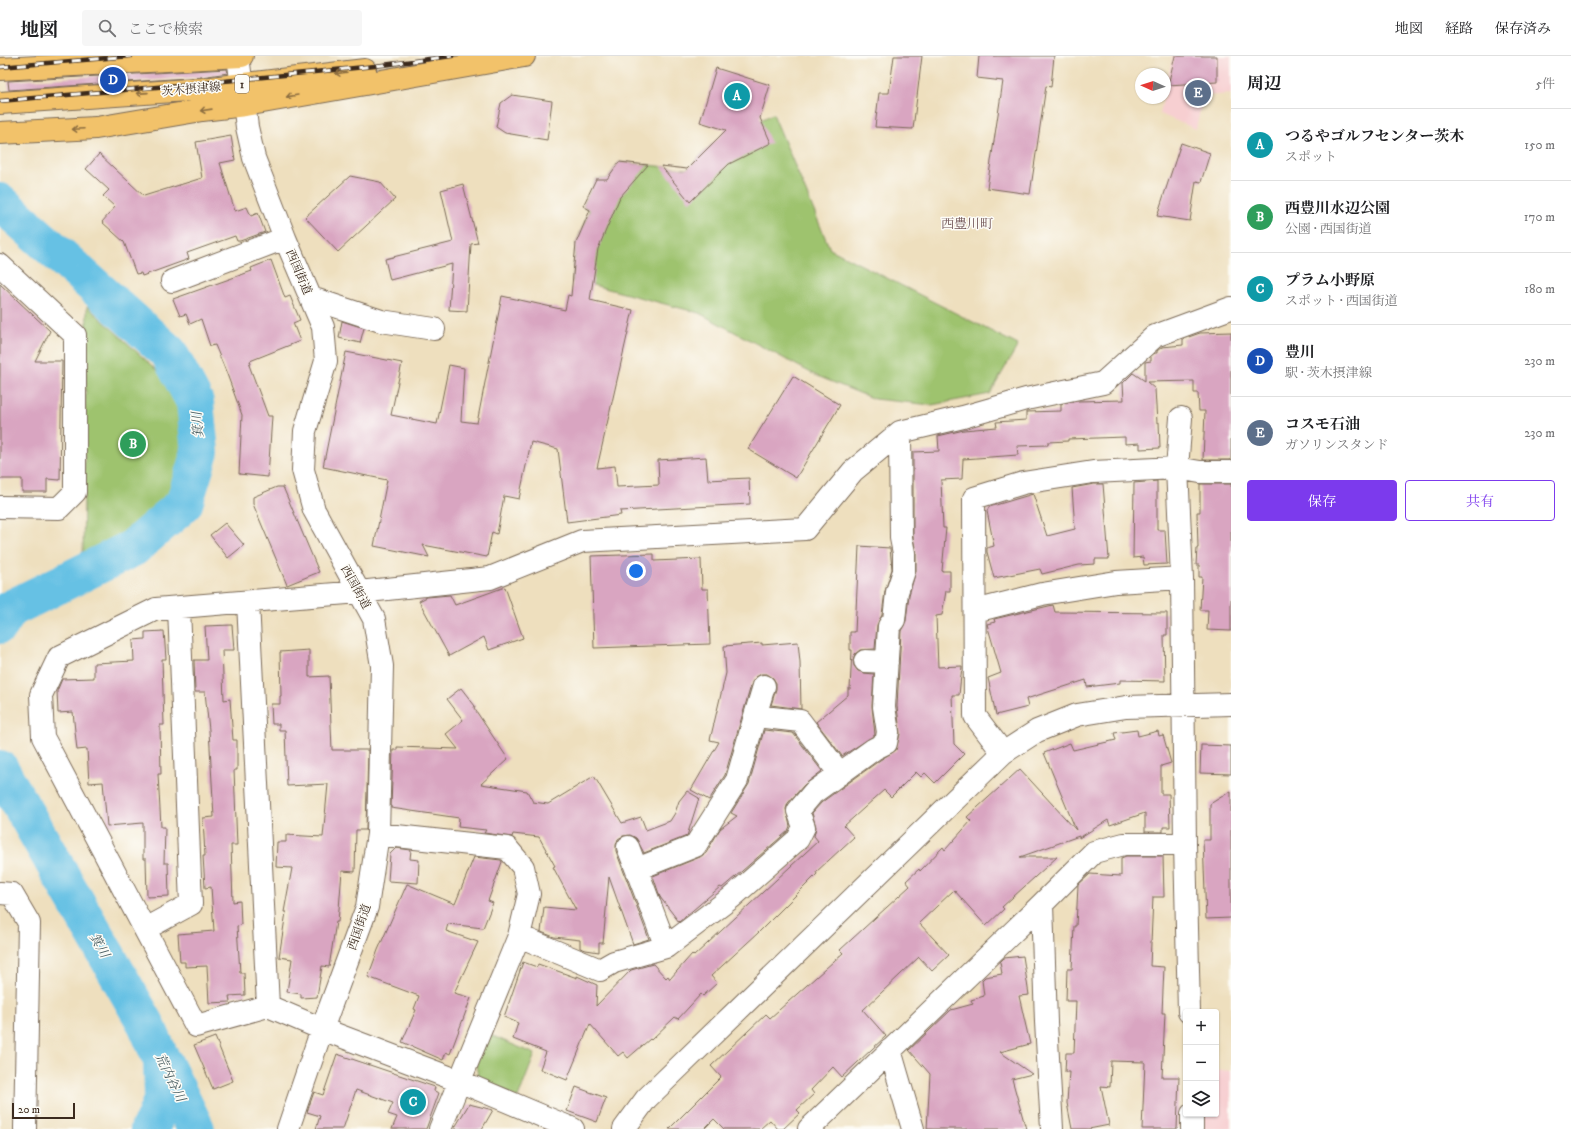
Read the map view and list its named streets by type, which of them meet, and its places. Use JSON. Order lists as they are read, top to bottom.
{
  "streets": {
    "main road": ["1", "茨木摂津線"],
    "street": ["西国街道"]
  },
  "crossings": [
    ["1", "茨木摂津線"],
    ["1", "西国街道"],
    ["茨木摂津線", "西国街道"]
  ],
  "districts": ["西豊川町"],
  "water": ["箕川", "荒内谷川"],
  "scale_bar": "20 m",
  "north": "left",
  "page": {
    "header": "地図",
    "search": "ここで検索",
    "nav": ["地図", "経路", "保存済み"],
    "heading": ["周辺", "5件"],
    "pins": [
      "D",
      "E",
      "A",
      "B",
      "C"
    ],
    "list": [
      {
        "mark": "A",
        "name": "つるやゴルフセンター茨木",
        "note": "スポット",
        "value": "150 m"
      },
      {
        "mark": "B",
        "name": "西豊川水辺公園",
        "note": "公園 · 西国街道",
        "value": "170 m"
      },
      {
        "mark": "C",
        "name": "プラム小野原",
        "note": "スポット · 西国街道",
        "value": "180 m"
      },
      {
        "mark": "D",
        "name": "豊川",
        "note": "駅 · 茨木摂津線",
        "value": "230 m"
      },
      {
        "mark": "E",
        "name": "コスモ石油",
        "note": "ガソリンスタンド",
        "value": "230 m"
      }
    ],
    "buttons": ["保存", "共有"],
    "map_buttons": ["+", "−"],
    "scale": "20 m"
  }
}
